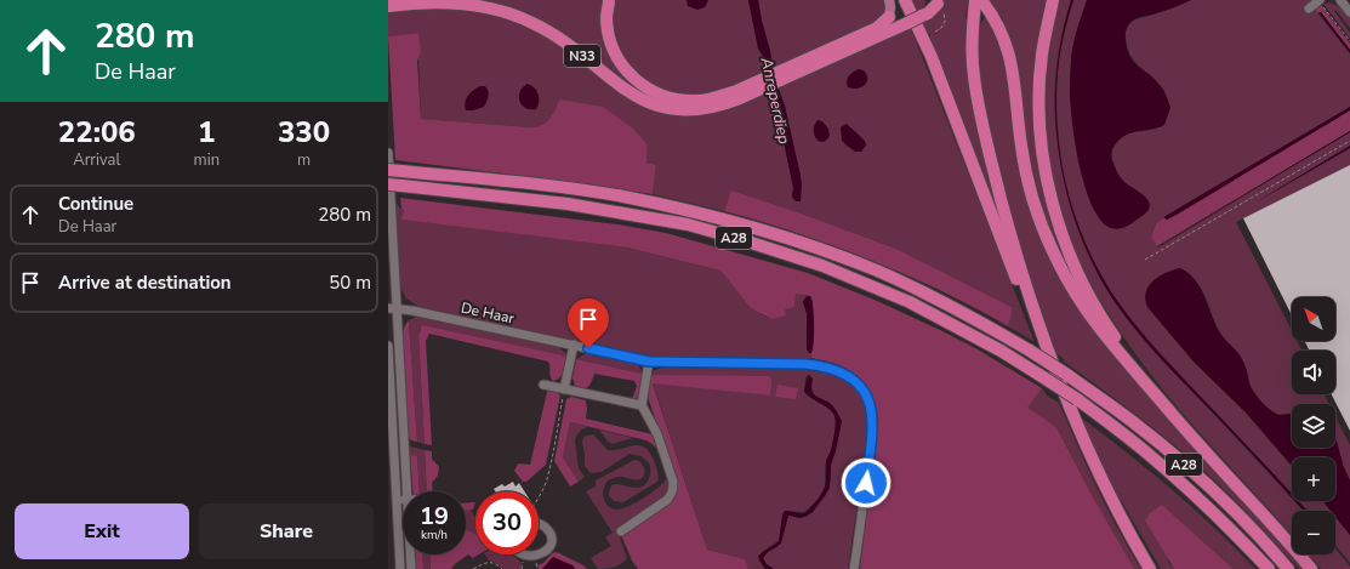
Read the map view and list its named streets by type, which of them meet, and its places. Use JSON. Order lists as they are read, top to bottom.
{
  "streets": {
    "highway": ["N33", "A28"],
    "street": ["De Haar"]
  },
  "water": ["Anreperdiep"],
  "north": "top left",
  "page": {
    "turn": ["280 m", "De Haar"],
    "eta": [
      "22:06",
      "Arrival",
      "1",
      "min",
      "330",
      "m"
    ],
    "list": [
      {
        "name": "Continue",
        "note": "De Haar",
        "value": "280 m"
      },
      {
        "name": "Arrive at destination",
        "value": "50 m"
      }
    ],
    "map_buttons": ["+", "−"],
    "speed": "19 km/h",
    "limit": "30",
    "buttons": ["Exit", "Share"]
  }
}
